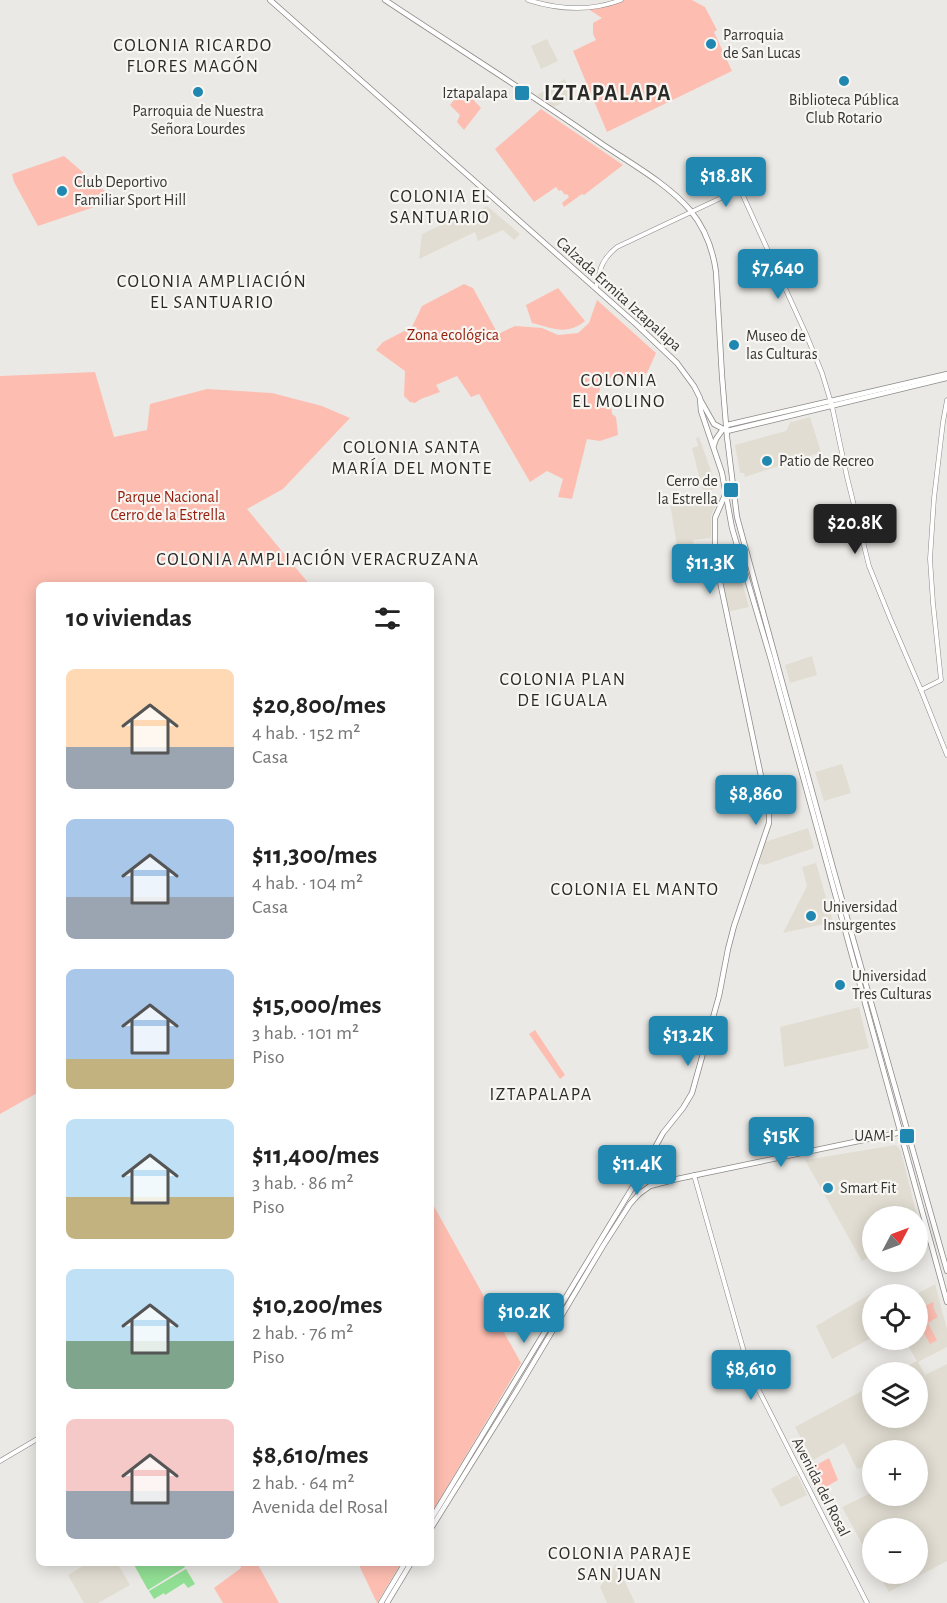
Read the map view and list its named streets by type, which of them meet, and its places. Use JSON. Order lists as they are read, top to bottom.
{
  "streets": {
    "main road": ["Calzada Ermita Iztapalapa"],
    "street": ["Avenida del Rosal"]
  },
  "districts": [
    "COLONIA RICARDO FLORES MAGÓN",
    "IZTAPALAPA",
    "COLONIA EL SANTUARIO",
    "COLONIA AMPLIACIÓN EL SANTUARIO",
    "COLONIA EL MOLINO",
    "COLONIA SANTA MARÍA DEL MONTE",
    "COLONIA AMPLIACIÓN VERACRUZANA",
    "COLONIA PLAN DE IGUALA",
    "COLONIA EL MANTO",
    "IZTAPALAPA",
    "COLONIA PARAJE SAN JUAN"
  ],
  "parks": ["Zona ecológica", "Parque Nacional Cerro de la Estrella"],
  "places": {
    "other": [
      "Parroquia de San Lucas",
      "Biblioteca Pública Club Rotario",
      "Parroquia de Nuestra Señora Lourdes",
      "Club Deportivo Familiar Sport Hill",
      "Museo de las Culturas",
      "Patio de Recreo",
      "Universidad Insurgentes",
      "Universidad Tres Culturas",
      "Smart Fit"
    ],
    "transit": ["Iztapalapa", "Cerro de la Estrella", "UAM-I"]
  },
  "north": "top right",
  "page": {
    "price": [
      "$18.8K",
      "$7,640",
      "$20.8K",
      "$11.3K",
      "$8,860",
      "$13.2K",
      "$15K",
      "$11.4K",
      "$10.2K",
      "$8,610"
    ],
    "heading": "10 viviendas",
    "list": [
      {
        "name": "$20,800/mes",
        "note": "4 hab. · 152 m² · Casa"
      },
      {
        "name": "$11,300/mes",
        "note": "4 hab. · 104 m² · Casa"
      },
      {
        "name": "$15,000/mes",
        "note": "3 hab. · 101 m² · Piso"
      },
      {
        "name": "$11,400/mes",
        "note": "3 hab. · 86 m² · Piso"
      },
      {
        "name": "$10,200/mes",
        "note": "2 hab. · 76 m² · Piso"
      },
      {
        "name": "$8,610/mes",
        "note": "2 hab. · 64 m² · Avenida del Rosal"
      }
    ],
    "map_buttons": ["+", "−"]
  }
}
